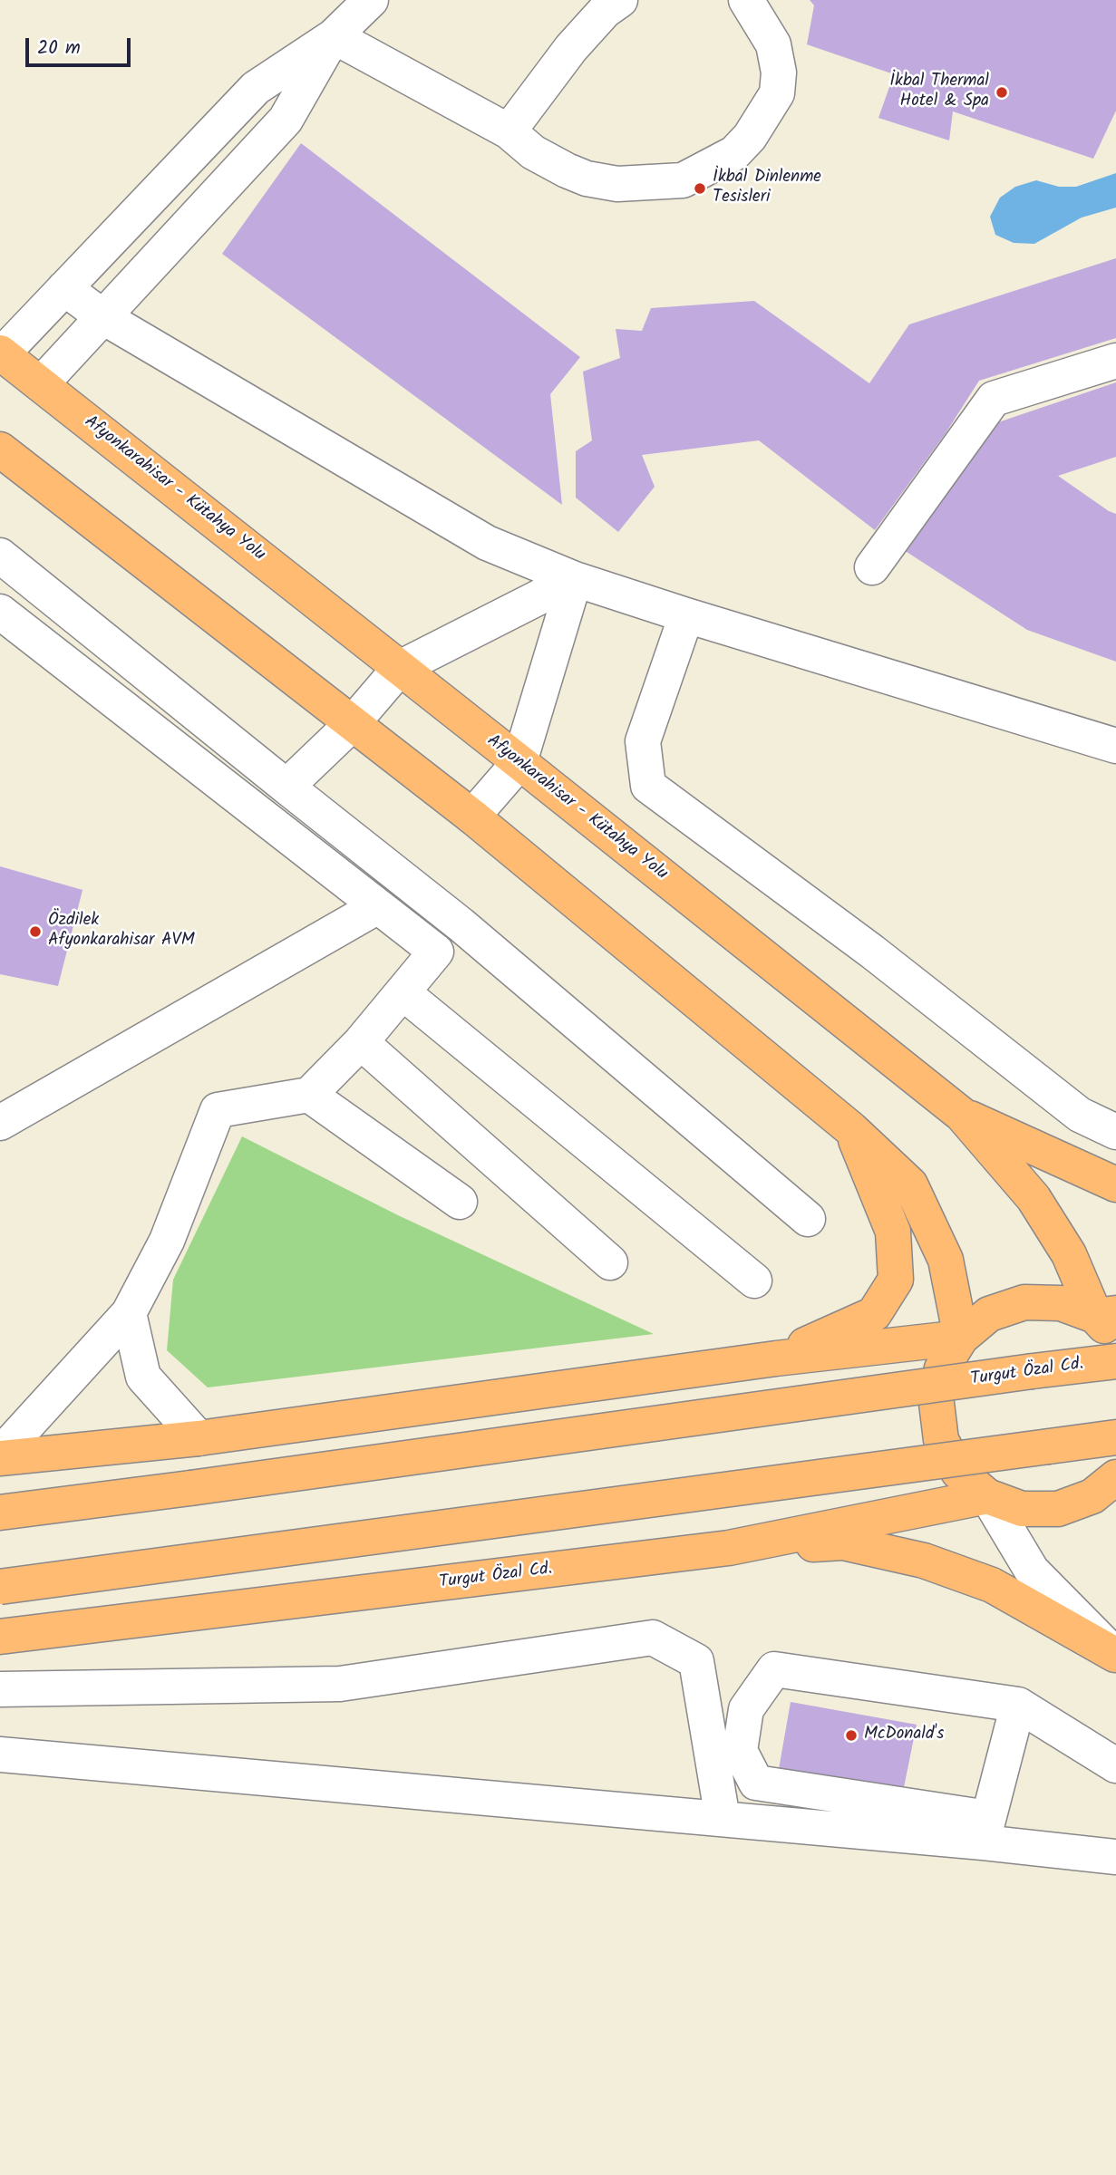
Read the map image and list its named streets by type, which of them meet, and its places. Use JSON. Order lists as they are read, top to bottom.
{
  "streets": {
    "highway": ["Afyonkarahisar - Kütahya Yolu", "Turgut Özal Cd."]
  },
  "crossings": [
    ["Afyonkarahisar - Kütahya Yolu", "Turgut Özal Cd."]
  ],
  "places": [
    "İkbal Thermal Hotel & Spa",
    "İkbal Dinlenme Tesisleri",
    "Özdilek Afyonkarahisar AVM",
    "McDonald's"
  ],
  "scale_bar": "20 m"
}
